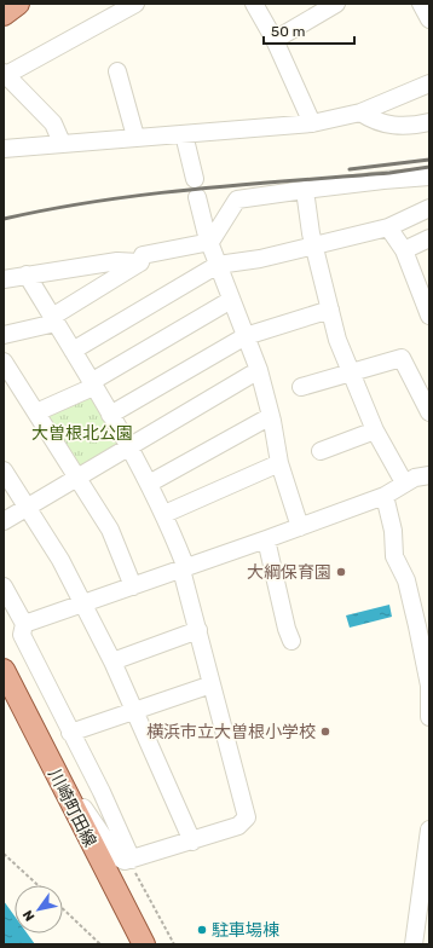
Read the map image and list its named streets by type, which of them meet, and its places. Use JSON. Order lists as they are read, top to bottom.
{
  "streets": {
    "main road": ["川崎町田線"]
  },
  "parks": ["大曽根北公園"],
  "places": ["大綱保育園", "横浜市立大曽根小学校", "駐車場棟"],
  "scale_bar": "50 m",
  "north": "bottom left"
}
